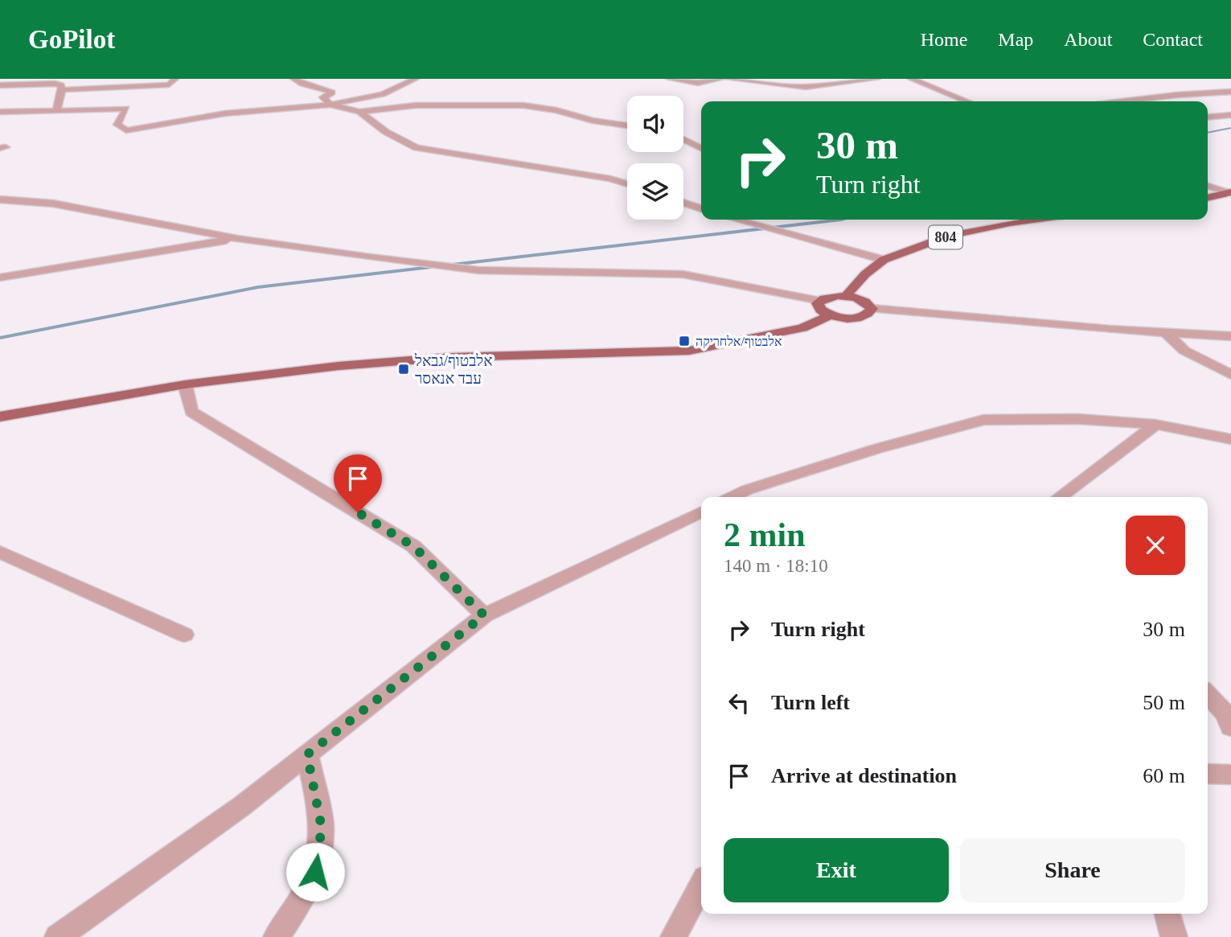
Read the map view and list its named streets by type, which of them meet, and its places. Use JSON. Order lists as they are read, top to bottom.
{
  "streets": {
    "main road": ["804"]
  },
  "places": {
    "transit": ["אלבטוף/אלחריקה", "אלבטוף/גבאל עבד אנאסר"]
  },
  "page": {
    "header": "GoPilot",
    "nav": [
      "Home",
      "Map",
      "About",
      "Contact"
    ],
    "turn": ["30 m", "Turn right"],
    "heading": ["2 min", "140 m · 18:10"],
    "list": [
      {
        "name": "Turn right",
        "value": "30 m"
      },
      {
        "name": "Turn left",
        "value": "50 m"
      },
      {
        "name": "Arrive at destination",
        "value": "60 m"
      }
    ],
    "buttons": ["Exit", "Share"]
  }
}
